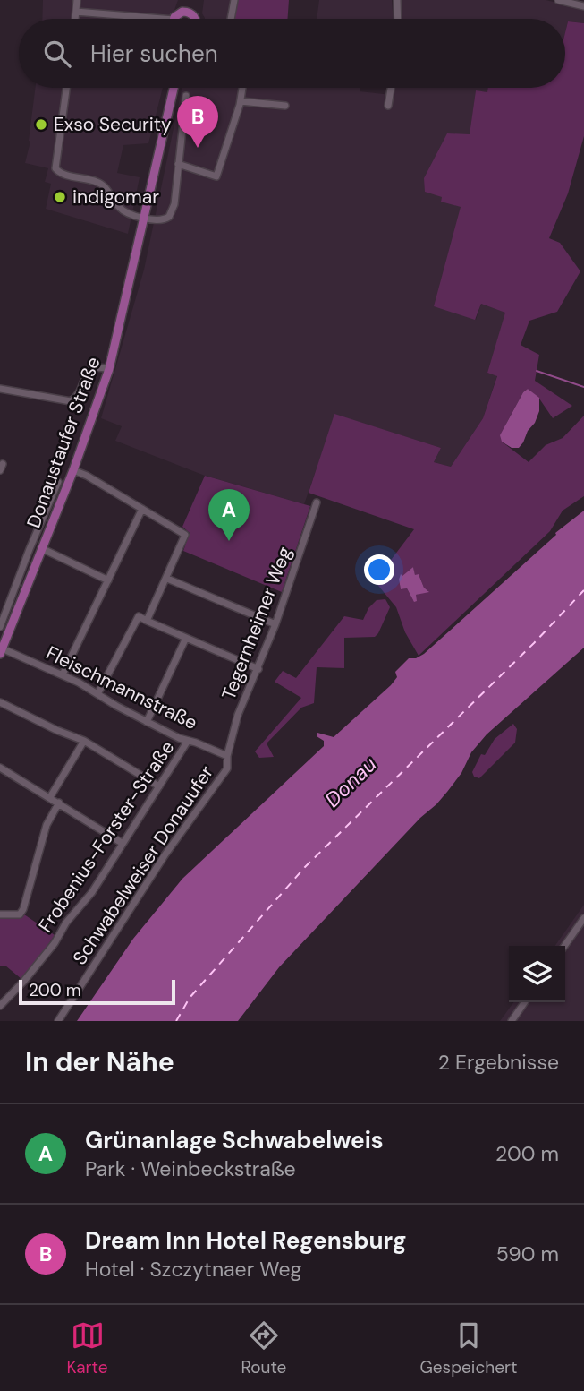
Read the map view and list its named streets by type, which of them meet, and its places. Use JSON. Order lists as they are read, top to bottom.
{
  "streets": {
    "main road": ["Donaustaufer Straße"],
    "street": [
      "Tegernheimer Weg",
      "Fleischmannstraße",
      "Frobenius-Forster-Straße",
      "Schwabelweiser Donauufer"
    ]
  },
  "crossings": [
    ["Donaustaufer Straße", "Fleischmannstraße"],
    ["Tegernheimer Weg", "Fleischmannstraße"],
    ["Tegernheimer Weg", "Schwabelweiser Donauufer"],
    ["Fleischmannstraße", "Frobenius-Forster-Straße"],
    ["Fleischmannstraße", "Schwabelweiser Donauufer"]
  ],
  "water": ["Donau"],
  "places": ["Exso Security", "indigomar"],
  "scale_bar": "200 m",
  "page": {
    "search": "Hier suchen",
    "pins": ["B", "A"],
    "scale": "200 m",
    "heading": ["In der Nähe", "2 Ergebnisse"],
    "list": [
      {
        "mark": "A",
        "name": "Grünanlage Schwabelweis",
        "note": "Park · Weinbeckstraße",
        "value": "200 m"
      },
      {
        "mark": "B",
        "name": "Dream Inn Hotel Regensburg",
        "note": "Hotel · Szczytnaer Weg",
        "value": "590 m"
      }
    ],
    "nav": ["Karte", "Route", "Gespeichert"]
  }
}
